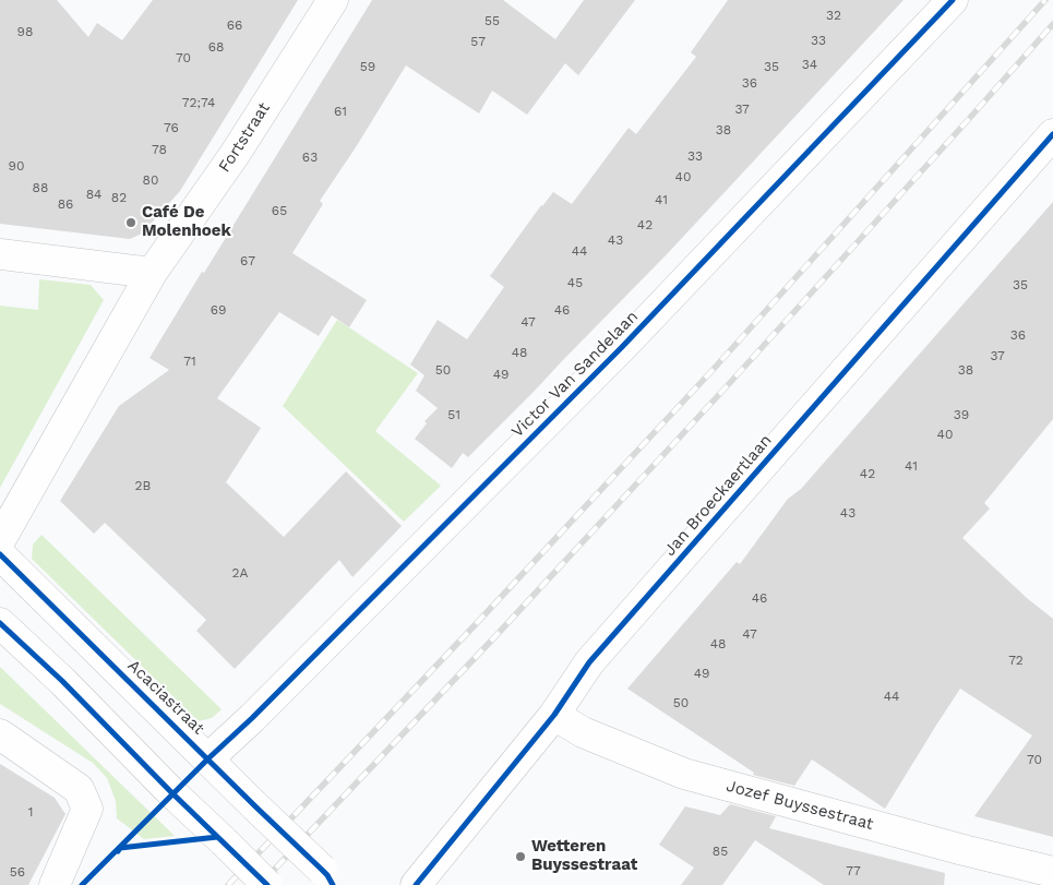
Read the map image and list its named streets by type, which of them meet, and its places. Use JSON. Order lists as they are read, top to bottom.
{
  "streets": {
    "street": [
      "Fortstraat",
      "Victor Van Sandelaan",
      "Jan Broeckaertlaan",
      "Acaciastraat",
      "Jozef Buyssestraat"
    ]
  },
  "crossings": [
    ["Victor Van Sandelaan", "Acaciastraat"],
    ["Jan Broeckaertlaan", "Jozef Buyssestraat"]
  ],
  "places": ["Café De Molenhoek", "Wetteren Buyssestraat"],
  "house_numbers": [
    "32",
    "55",
    "66",
    "98",
    "33",
    "57",
    "68",
    "70",
    "34",
    "59",
    "35",
    "36",
    "72;74",
    "37",
    "61",
    "76",
    "38",
    "78",
    "33",
    "63",
    "90",
    "40",
    "80",
    "88",
    "84",
    "82",
    "41",
    "86",
    "65",
    "42",
    "43",
    "44",
    "67",
    "45",
    "35",
    "69",
    "46",
    "47",
    "36",
    "48",
    "37",
    "71",
    "50",
    "38",
    "49",
    "51",
    "39",
    "40",
    "41",
    "42",
    "2B",
    "43",
    "2A",
    "46",
    "47",
    "48",
    "72",
    "49",
    "44",
    "50",
    "70",
    "1",
    "85",
    "77",
    "56"
  ]
}
